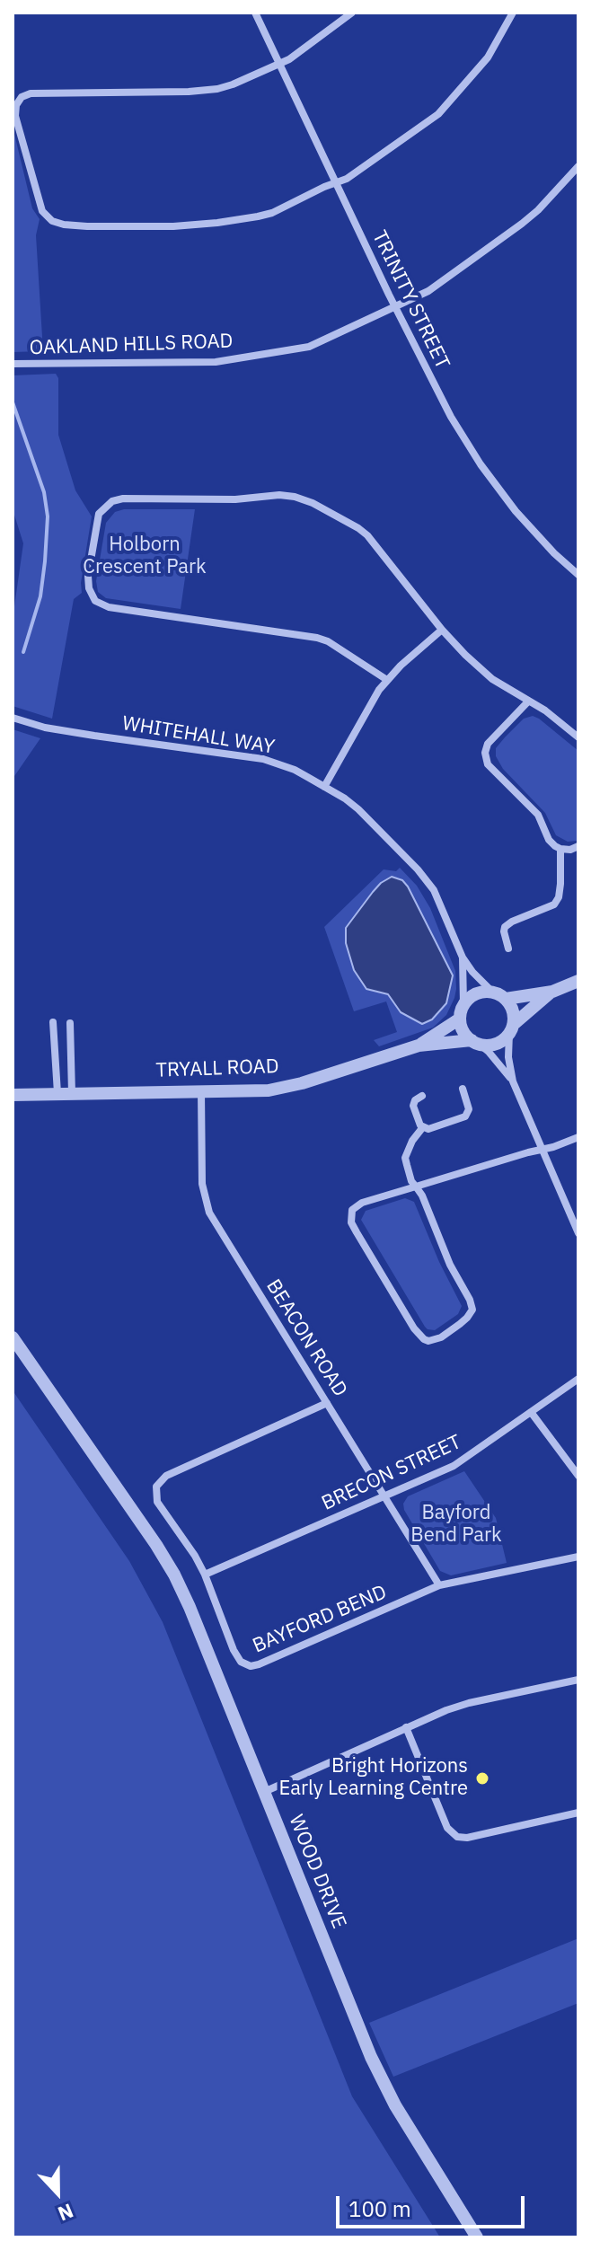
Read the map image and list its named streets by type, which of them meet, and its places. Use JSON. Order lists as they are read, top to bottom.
{
  "streets": {
    "street": [
      "TRINITY STREET",
      "OAKLAND HILLS ROAD",
      "WHITEHALL WAY",
      "TRYALL ROAD",
      "BEACON ROAD",
      "BRECON STREET",
      "BAYFORD BEND",
      "WOOD DRIVE"
    ]
  },
  "crossings": [
    ["TRINITY STREET", "OAKLAND HILLS ROAD"],
    ["WHITEHALL WAY", "TRYALL ROAD"],
    ["TRYALL ROAD", "BEACON ROAD"],
    ["BEACON ROAD", "BRECON STREET"],
    ["BEACON ROAD", "BAYFORD BEND"],
    ["BRECON STREET", "BAYFORD BEND"]
  ],
  "parks": ["Holborn Crescent Park", "Bayford Bend Park"],
  "places": ["Bright Horizons Early Learning Centre"],
  "scale_bar": "100 m",
  "north": "bottom"
}
